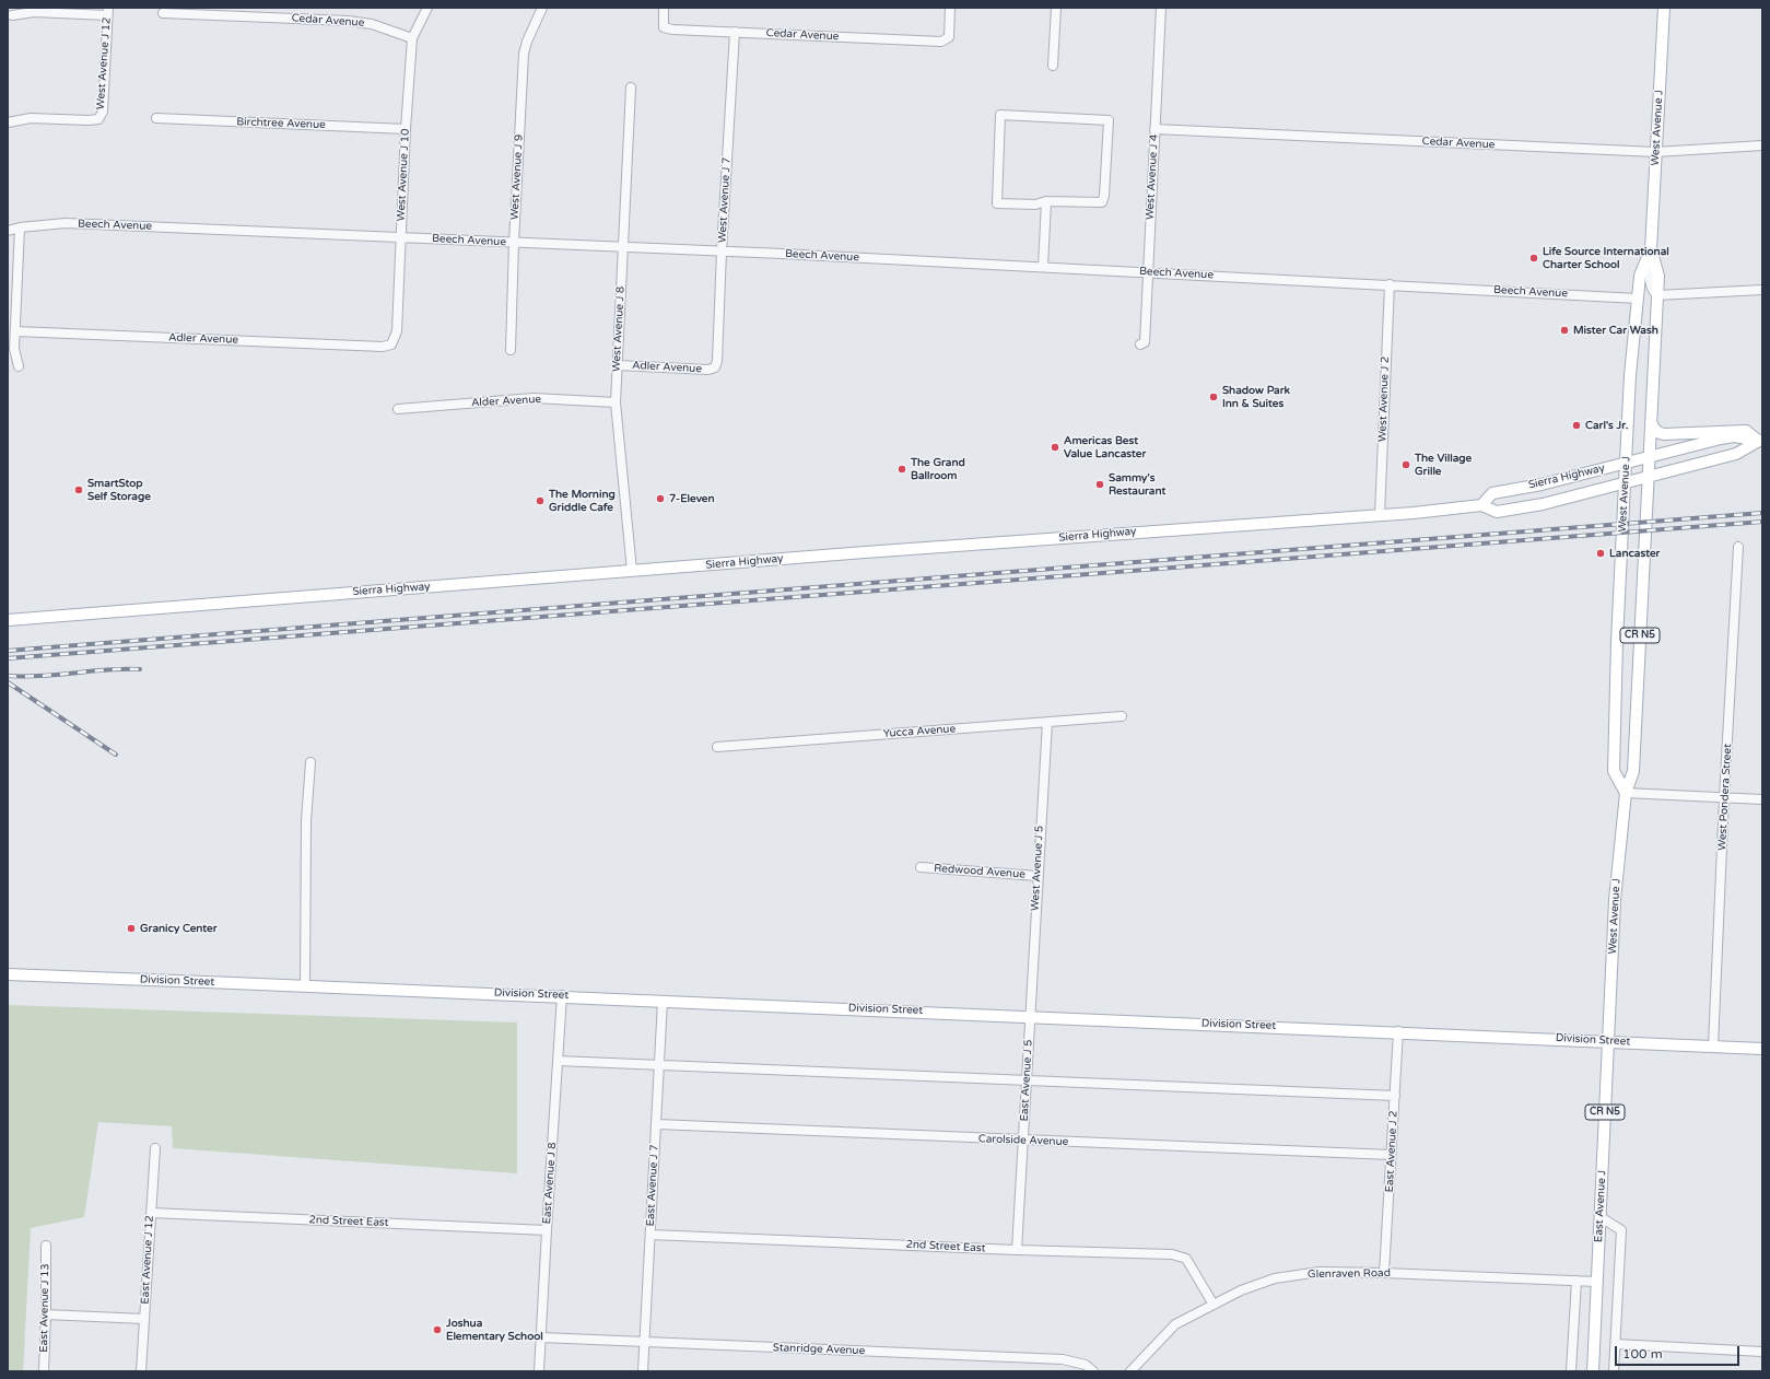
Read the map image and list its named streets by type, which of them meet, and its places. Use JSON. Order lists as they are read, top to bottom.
{
  "streets": {
    "main road": [
      "West Avenue J",
      "Sierra Highway",
      "CR N5",
      "Division Street",
      "East Avenue J"
    ],
    "street": [
      "Cedar Avenue",
      "West Avenue J 12",
      "Birchtree Avenue",
      "West Avenue J 10",
      "West Avenue J 9",
      "West Avenue J 4",
      "West Avenue J 7",
      "Beech Avenue",
      "West Avenue J 8",
      "Adler Avenue",
      "West Avenue J 2",
      "Alder Avenue",
      "Yucca Avenue",
      "West Pondera Street",
      "West Avenue J 5",
      "Redwood Avenue",
      "East Avenue J 5",
      "Carolside Avenue",
      "East Avenue J 2",
      "East Avenue J 8",
      "East Avenue J 7",
      "2nd Street East",
      "East Avenue J 12",
      "Glenraven Road",
      "East Avenue J 13",
      "Stanridge Avenue"
    ]
  },
  "crossings": [
    ["Cedar Avenue", "West Avenue J"],
    ["Cedar Avenue", "West Avenue J 10"],
    ["Cedar Avenue", "West Avenue J 4"],
    ["Cedar Avenue", "West Avenue J 7"],
    ["Birchtree Avenue", "West Avenue J 10"],
    ["West Avenue J", "Beech Avenue"],
    ["West Avenue J", "Sierra Highway"],
    ["West Avenue J", "Division Street"],
    ["West Avenue J", "East Avenue J"],
    ["West Avenue J 10", "Beech Avenue"],
    ["West Avenue J 10", "Adler Avenue"],
    ["West Avenue J 9", "Beech Avenue"],
    ["West Avenue J 4", "Beech Avenue"],
    ["West Avenue J 7", "Beech Avenue"],
    ["West Avenue J 7", "Adler Avenue"],
    ["Beech Avenue", "West Avenue J 8"],
    ["Beech Avenue", "West Avenue J 2"],
    ["West Avenue J 8", "Adler Avenue"],
    ["West Avenue J 8", "Alder Avenue"],
    ["West Avenue J 8", "Sierra Highway"],
    ["West Avenue J 2", "Sierra Highway"],
    ["Yucca Avenue", "West Avenue J 5"],
    ["West Pondera Street", "Division Street"],
    ["West Avenue J 5", "Redwood Avenue"],
    ["West Avenue J 5", "Division Street"],
    ["West Avenue J 5", "East Avenue J 5"],
    ["Division Street", "East Avenue J 5"],
    ["Division Street", "East Avenue J 2"],
    ["Division Street", "East Avenue J 8"],
    ["Division Street", "East Avenue J 7"],
    ["Division Street", "East Avenue J"],
    ["East Avenue J 5", "Carolside Avenue"],
    ["East Avenue J 5", "2nd Street East"],
    ["Carolside Avenue", "East Avenue J 2"],
    ["Carolside Avenue", "East Avenue J 7"],
    ["East Avenue J 2", "Glenraven Road"],
    ["East Avenue J 8", "2nd Street East"],
    ["East Avenue J 8", "Stanridge Avenue"],
    ["East Avenue J 7", "2nd Street East"],
    ["East Avenue J 7", "Stanridge Avenue"],
    ["East Avenue J", "Glenraven Road"],
    ["2nd Street East", "East Avenue J 12"],
    ["2nd Street East", "Glenraven Road"]
  ],
  "places": [
    "Life Source International Charter School",
    "Mister Car Wash",
    "Shadow Park Inn & Suites",
    "Carl's Jr.",
    "Americas Best Value Lancaster",
    "The Village Grille",
    "The Grand Ballroom",
    "Sammy's Restaurant",
    "SmartStop Self Storage",
    "7-Eleven",
    "The Morning Griddle Cafe",
    "Lancaster",
    "Granicy Center",
    "Joshua Elementary School"
  ],
  "scale_bar": "100 m"
}
